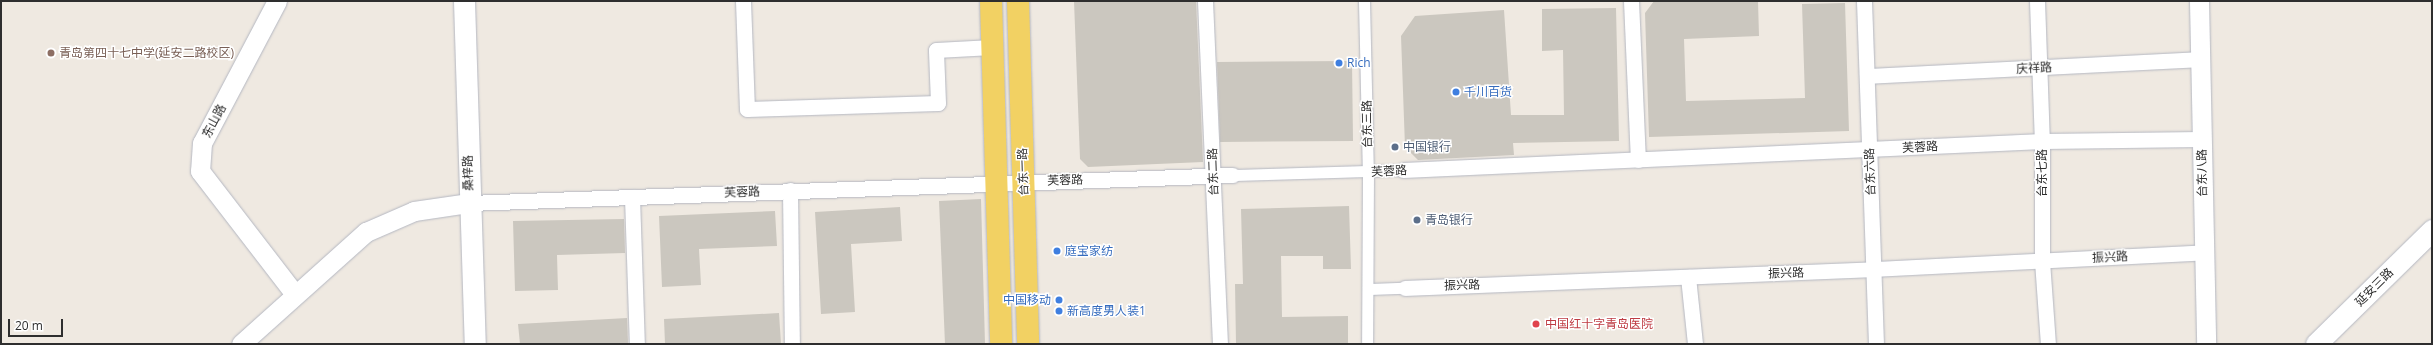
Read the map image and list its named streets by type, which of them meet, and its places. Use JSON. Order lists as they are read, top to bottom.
{
  "streets": {
    "main road": ["台东一路", "桑梓路", "延安三路"],
    "street": [
      "庆祥路",
      "东山路",
      "台东三路",
      "芙蓉路",
      "台东二路",
      "台东六路",
      "台东七路",
      "台东八路",
      "振兴路"
    ]
  },
  "crossings": [
    ["庆祥路", "台东六路"],
    ["庆祥路", "台东七路"],
    ["庆祥路", "台东八路"],
    ["台东三路", "芙蓉路"],
    ["台东三路", "振兴路"],
    ["芙蓉路", "台东一路"],
    ["芙蓉路", "台东二路"],
    ["芙蓉路", "台东六路"],
    ["芙蓉路", "桑梓路"],
    ["芙蓉路", "台东七路"],
    ["芙蓉路", "台东八路"],
    ["台东六路", "振兴路"],
    ["台东七路", "振兴路"],
    ["台东八路", "振兴路"]
  ],
  "places": [
    "青岛第四十七中学(延安二路校区)",
    "Rich",
    "千川百货",
    "中国银行",
    "青岛银行",
    "庭宝家纺",
    "中国移动",
    "新高度男人装1",
    "中国红十字青岛医院"
  ],
  "scale_bar": "20 m"
}
